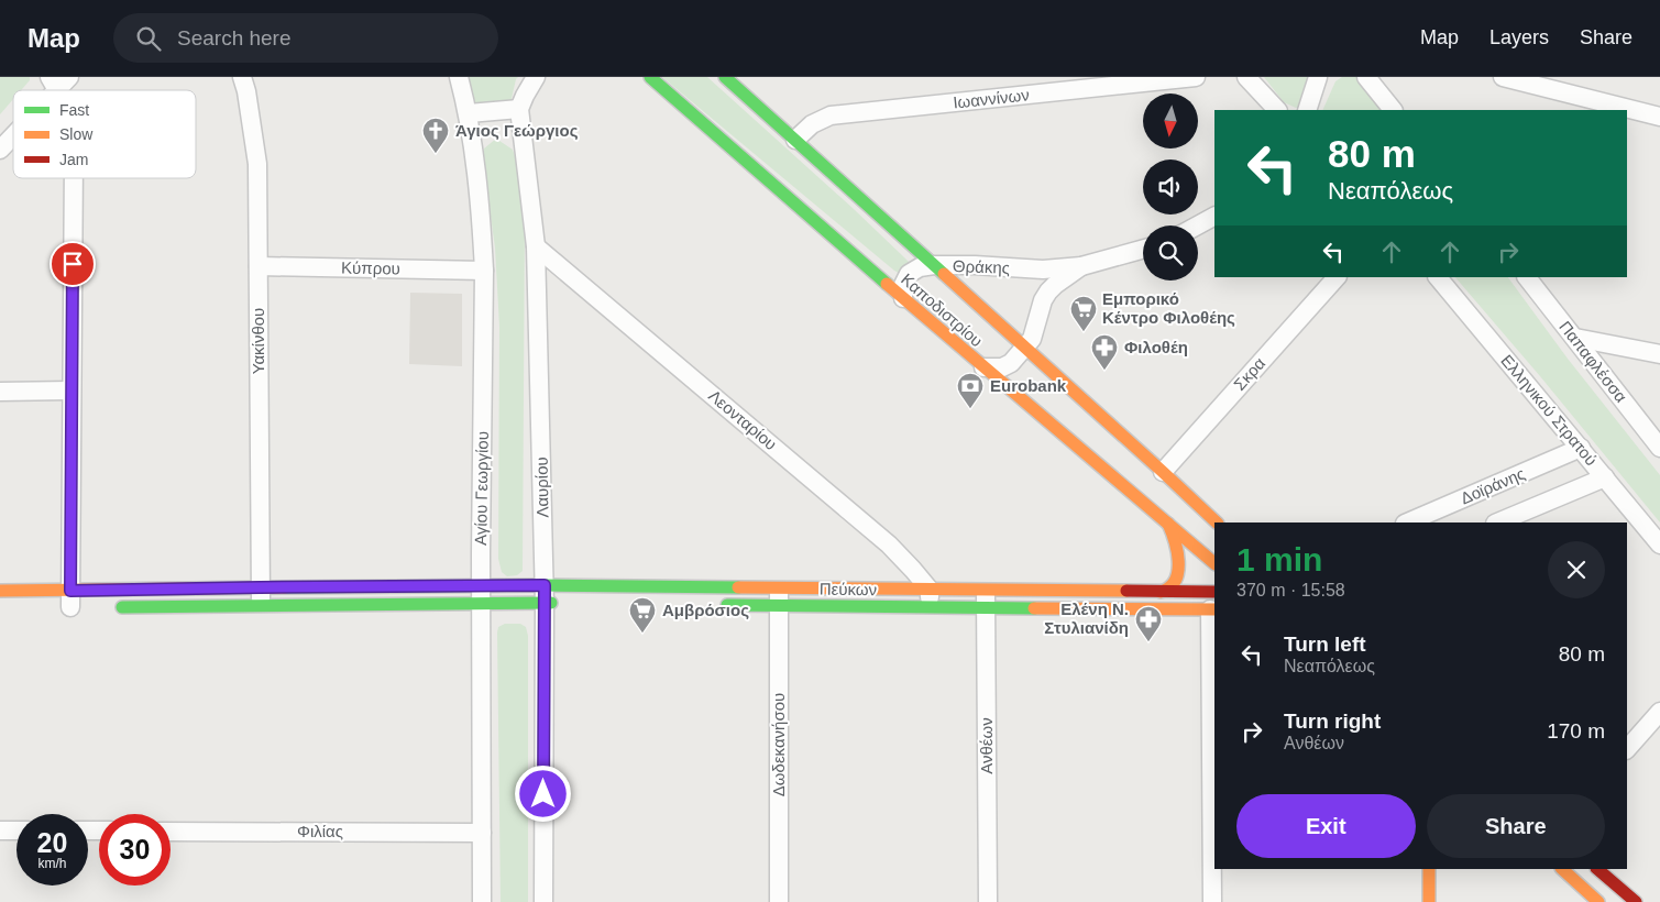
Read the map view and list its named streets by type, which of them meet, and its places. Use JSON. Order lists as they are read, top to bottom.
{
  "streets": {
    "street": [
      "Ιωαννίνων",
      "Θράκης",
      "Κύπρου",
      "Καποδιστρίου",
      "Υακίνθου",
      "Παπαφλέσσα",
      "Σκρα",
      "Ελληνικού Στρατού",
      "Λεονταρίου",
      "Δοϊράνης",
      "Λαυρίου",
      "Αγίου Γεωργίου",
      "Πεύκων",
      "Δωδεκανήσου",
      "Ανθέων",
      "Φιλίας"
    ]
  },
  "crossings": [
    ["Ιωαννίνων", "Καποδιστρίου"],
    ["Θράκης", "Καποδιστρίου"],
    ["Κύπρου", "Υακίνθου"],
    ["Κύπρου", "Αγίου Γεωργίου"],
    ["Καποδιστρίου", "Σκρα"],
    ["Ελληνικού Στρατού", "Δοϊράνης"],
    ["Λεονταρίου", "Λαυρίου"],
    ["Λεονταρίου", "Πεύκων"],
    ["Λαυρίου", "Πεύκων"],
    ["Αγίου Γεωργίου", "Πεύκων"],
    ["Αγίου Γεωργίου", "Φιλίας"],
    ["Πεύκων", "Δωδεκανήσου"],
    ["Πεύκων", "Ανθέων"]
  ],
  "places": {
    "church": ["Άγιος Γεώργιος"],
    "supermarket": ["Εμπορικό Κέντρο Φιλοθέης", "Αμβρόσιος"],
    "pharmacy": ["Φιλοθέη", "Ελένη Ν. Στυλιανίδη"],
    "bank": ["Eurobank"]
  },
  "legend": ["Fast", "Slow", "Jam"],
  "north": "bottom",
  "page": {
    "header": "Map",
    "search": "Search here",
    "nav": ["Map", "Layers", "Share"],
    "turn": ["80 m", "Νεαπόλεως"],
    "heading": ["1 min", "370 m · 15:58"],
    "list": [
      {
        "name": "Turn left",
        "note": "Νεαπόλεως",
        "value": "80 m"
      },
      {
        "name": "Turn right",
        "note": "Ανθέων",
        "value": "170 m"
      }
    ],
    "buttons": ["Exit", "Share"],
    "speed": "20 km/h",
    "limit": "30"
  }
}
